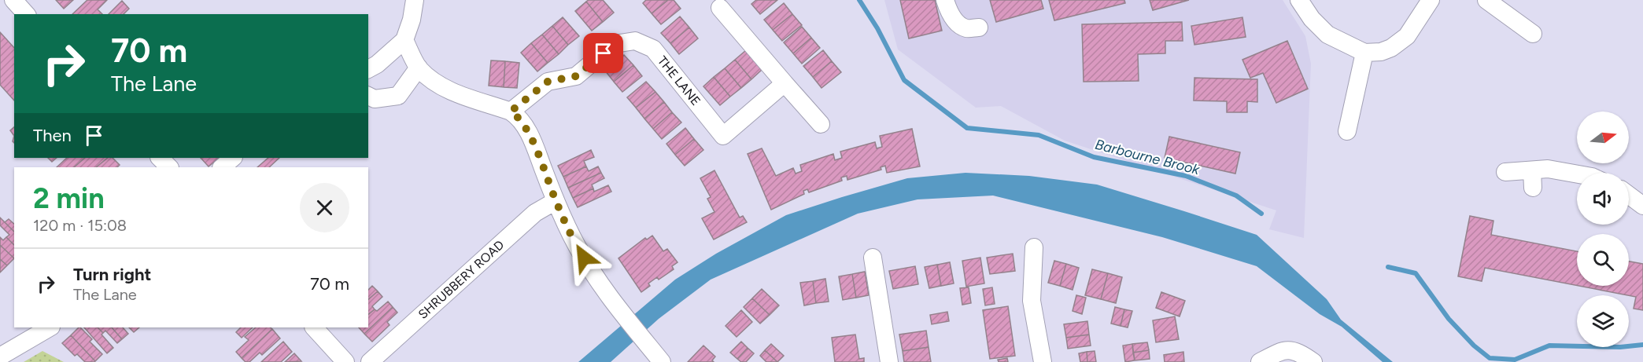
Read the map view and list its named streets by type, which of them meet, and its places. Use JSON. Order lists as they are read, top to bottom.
{
  "streets": {
    "street": ["THE LANE", "SHRUBBERY ROAD"]
  },
  "water": ["Barbourne Brook"],
  "north": "right",
  "page": {
    "turn": ["70 m", "The Lane"],
    "then": "Then",
    "heading": ["2 min", "120 m · 15:08"],
    "list": [
      {
        "name": "Turn right",
        "note": "The Lane",
        "value": "70 m"
      }
    ]
  }
}
